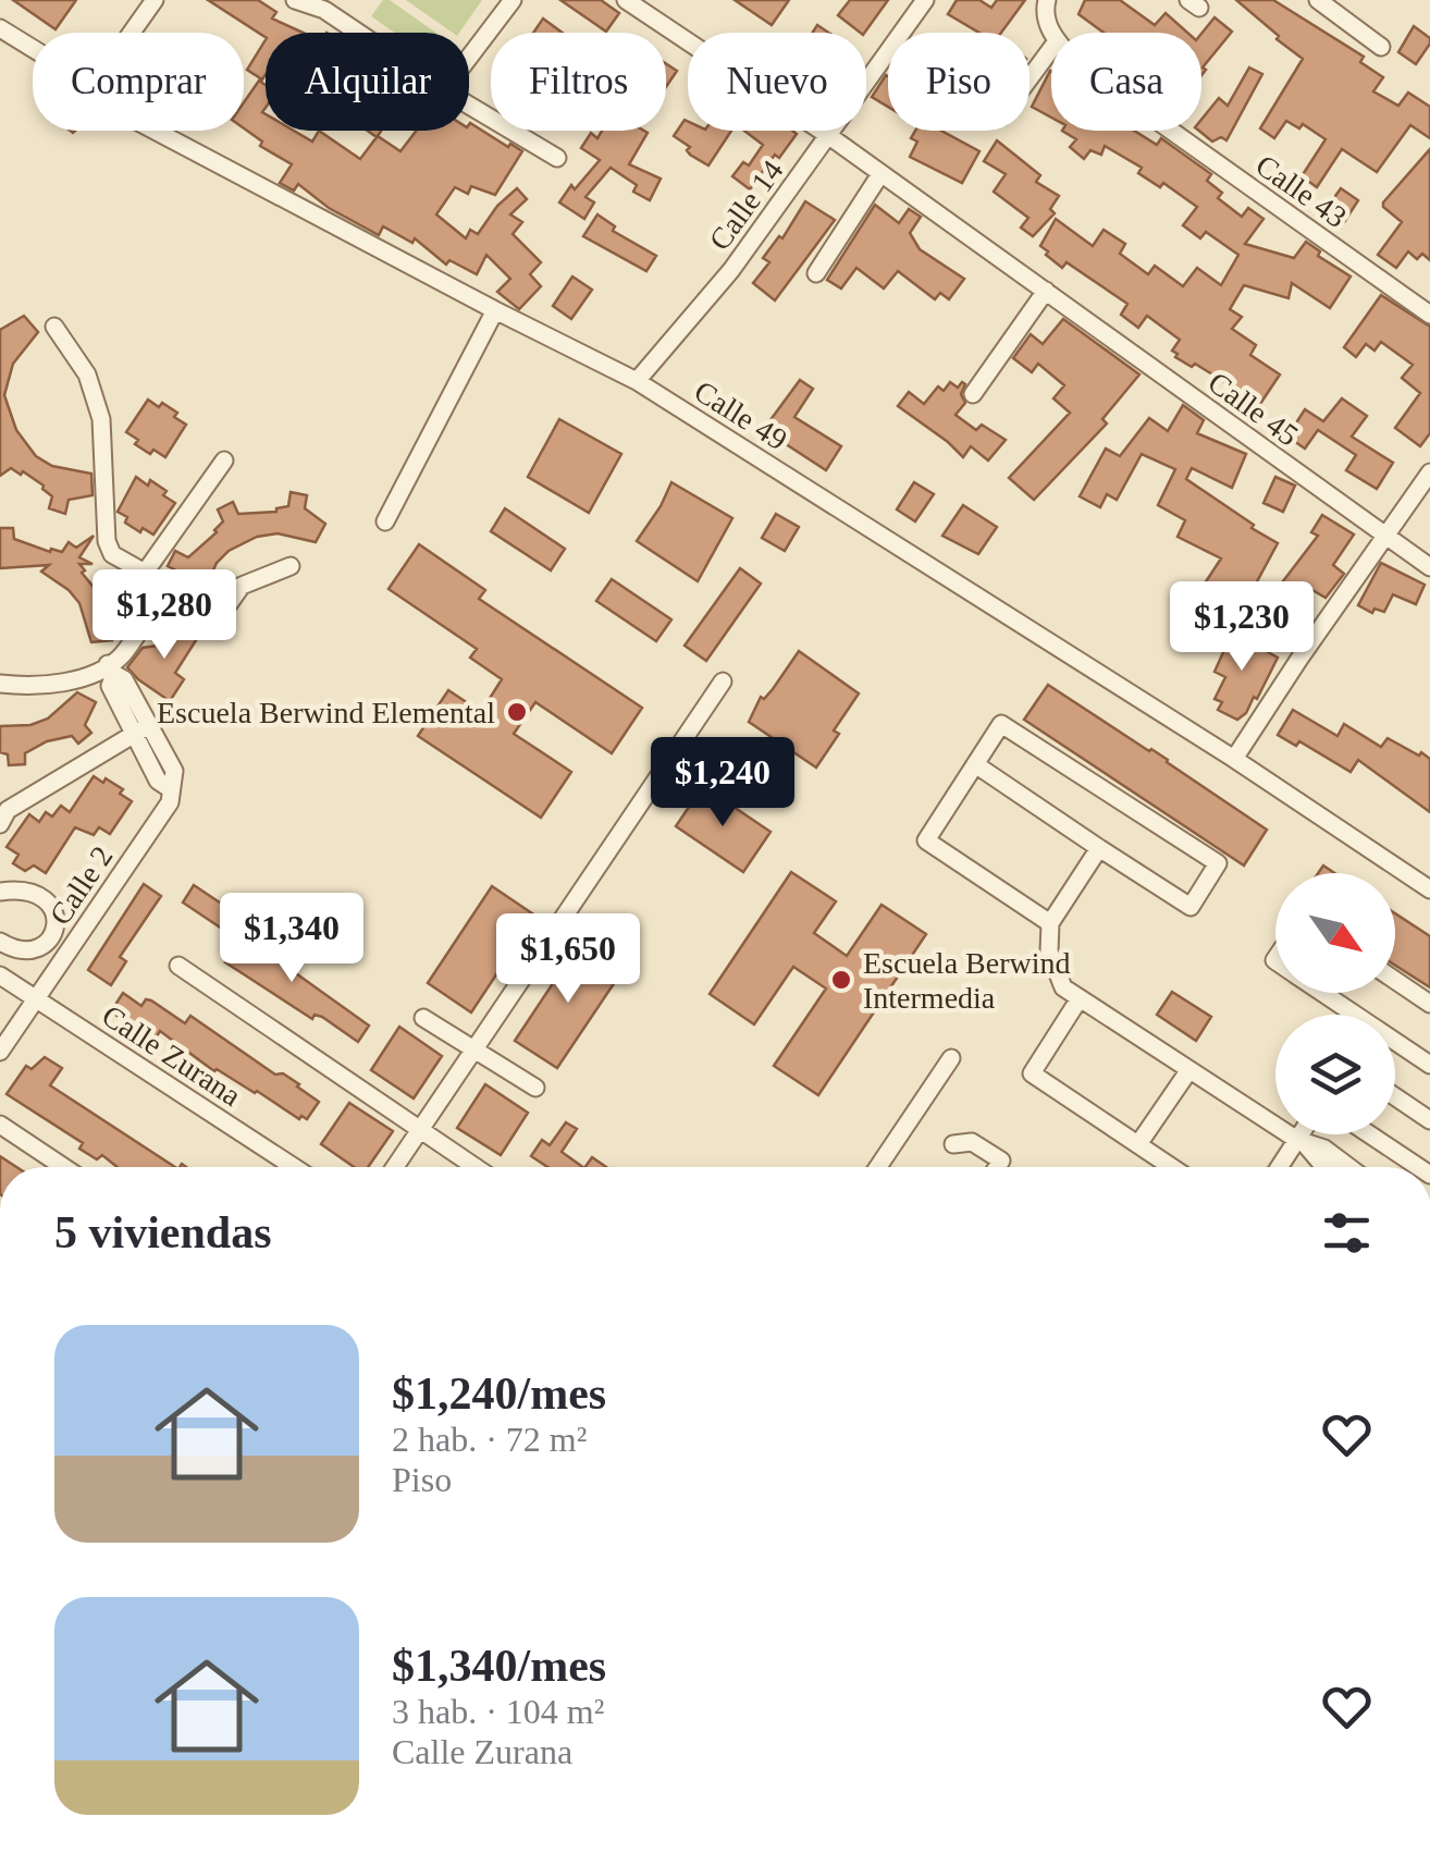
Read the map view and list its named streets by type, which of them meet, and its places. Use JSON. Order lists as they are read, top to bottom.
{
  "streets": {
    "street": [
      "Calle 43",
      "Calle 14",
      "Calle 45",
      "Calle 49",
      "Calle 2",
      "Calle Zurana"
    ]
  },
  "crossings": [
    ["Calle 14", "Calle 45"],
    ["Calle 14", "Calle 49"],
    ["Calle 2", "Calle Zurana"]
  ],
  "places": ["Escuela Berwind Elemental", "Escuela Berwind Intermedia"],
  "north": "bottom right",
  "page": {
    "chip": [
      "Comprar",
      "Alquilar",
      "Filtros",
      "Nuevo",
      "Piso",
      "Casa"
    ],
    "price": [
      "$1,280",
      "$1,230",
      "$1,240",
      "$1,340",
      "$1,650"
    ],
    "heading": "5 viviendas",
    "list": [
      {
        "name": "$1,240/mes",
        "note": "2 hab. · 72 m² · Piso"
      },
      {
        "name": "$1,340/mes",
        "note": "3 hab. · 104 m² · Calle Zurana"
      }
    ]
  }
}
